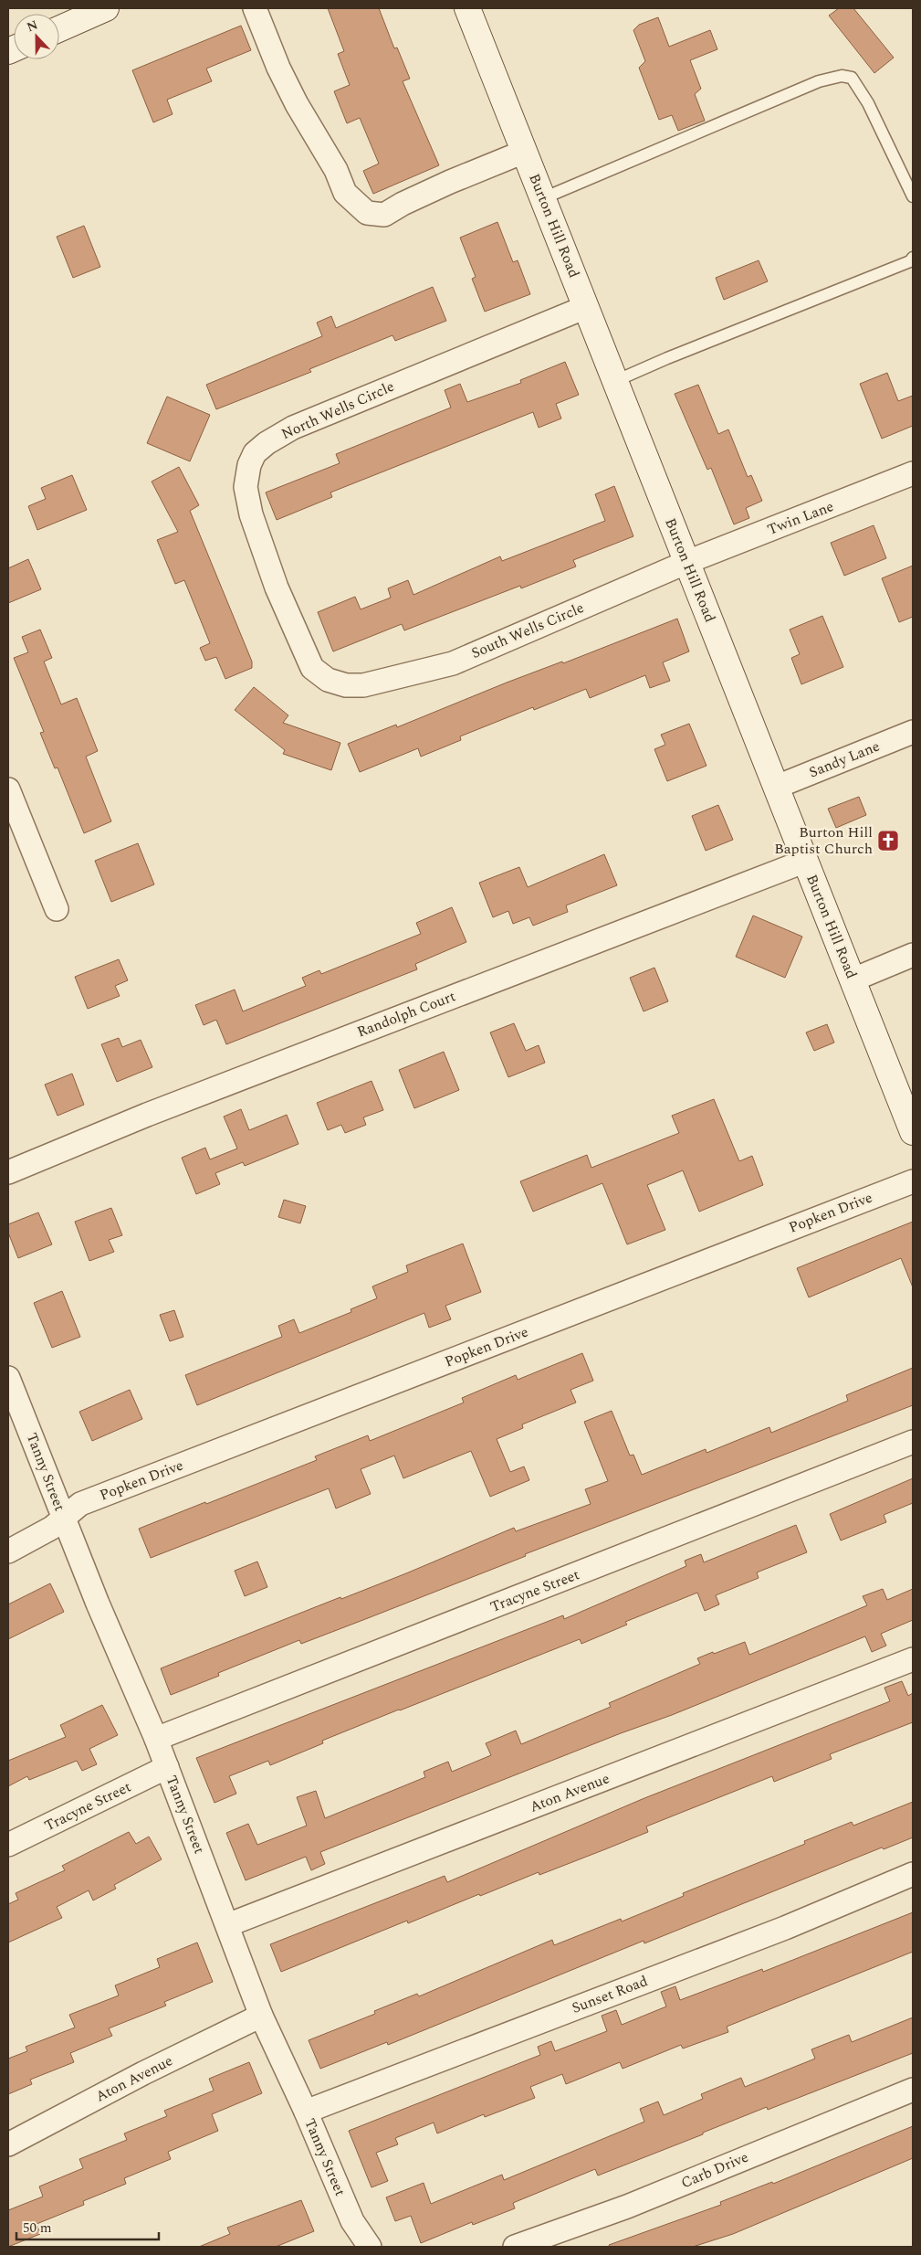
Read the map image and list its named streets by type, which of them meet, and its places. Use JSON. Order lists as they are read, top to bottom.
{
  "streets": {
    "street": [
      "Burton Hill Road",
      "North Wells Circle",
      "Twin Lane",
      "South Wells Circle",
      "Sandy Lane",
      "Randolph Court",
      "Popken Drive",
      "Tanny Street",
      "Tracyne Street",
      "Aton Avenue",
      "Sunset Road",
      "Carb Drive"
    ]
  },
  "crossings": [
    ["Burton Hill Road", "North Wells Circle"],
    ["Burton Hill Road", "Twin Lane"],
    ["Burton Hill Road", "South Wells Circle"],
    ["Burton Hill Road", "Sandy Lane"],
    ["Burton Hill Road", "Randolph Court"],
    ["North Wells Circle", "South Wells Circle"],
    ["Twin Lane", "South Wells Circle"],
    ["Popken Drive", "Tanny Street"],
    ["Tanny Street", "Tracyne Street"],
    ["Tanny Street", "Aton Avenue"],
    ["Tanny Street", "Sunset Road"]
  ],
  "places": {
    "church": ["Burton Hill Baptist Church"]
  },
  "scale_bar": "50 m",
  "north": "top"
}
